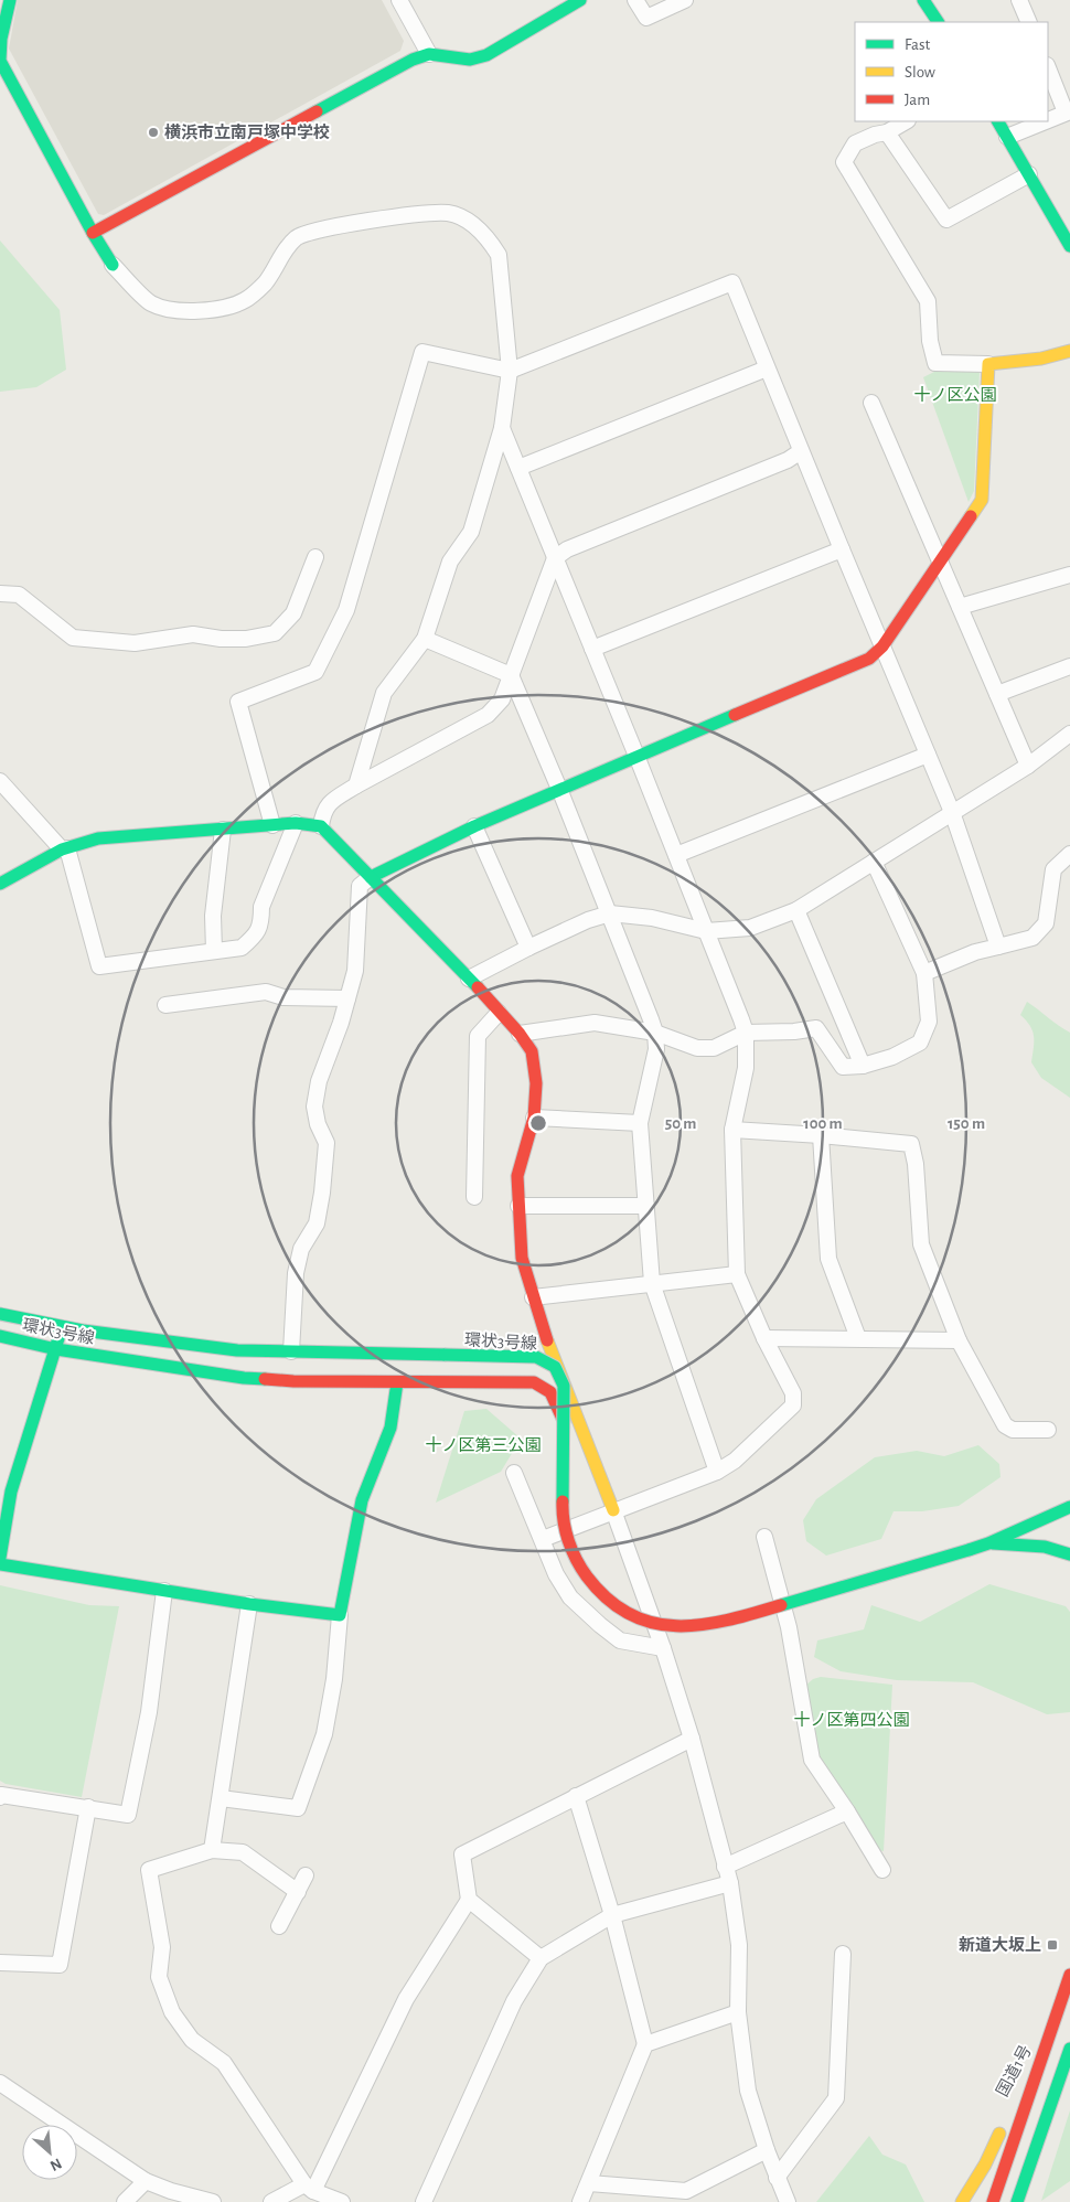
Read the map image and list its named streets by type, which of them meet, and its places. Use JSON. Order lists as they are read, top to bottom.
{
  "streets": {
    "main road": ["環状3号線", "国道1号"]
  },
  "parks": ["十ノ区公園", "十ノ区第三公園", "十ノ区第四公園"],
  "places": {
    "other": ["横浜市立南戸塚中学校"],
    "transit": ["新道大坂上"]
  },
  "legend": ["Fast", "Slow", "Jam"],
  "north": "bottom right",
  "rings": ["50 m", "100 m", "150 m"]
}
